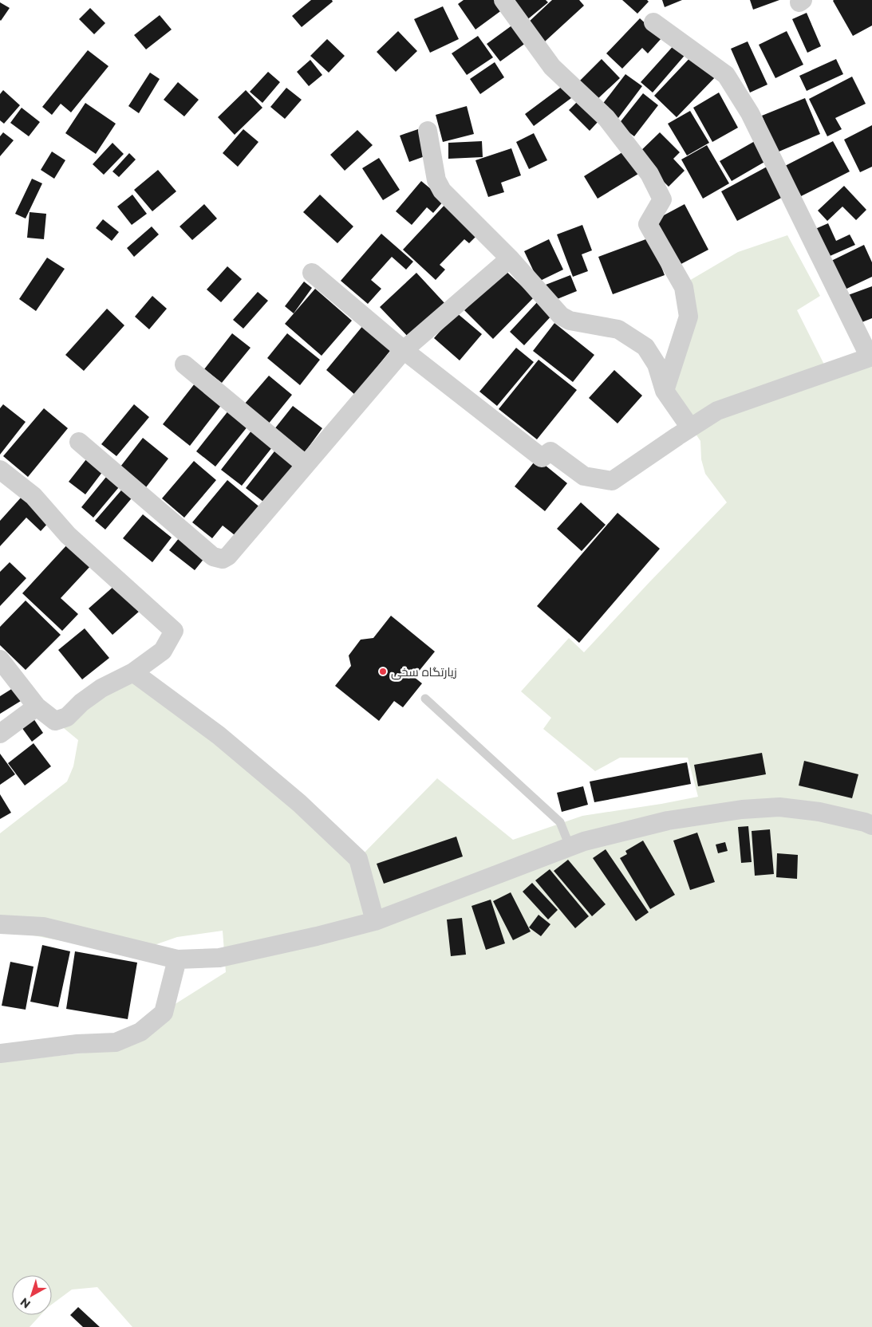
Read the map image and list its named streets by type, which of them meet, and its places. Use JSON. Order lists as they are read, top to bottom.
{
  "places": ["زیارتگاه سخی"],
  "north": "bottom left"
}
